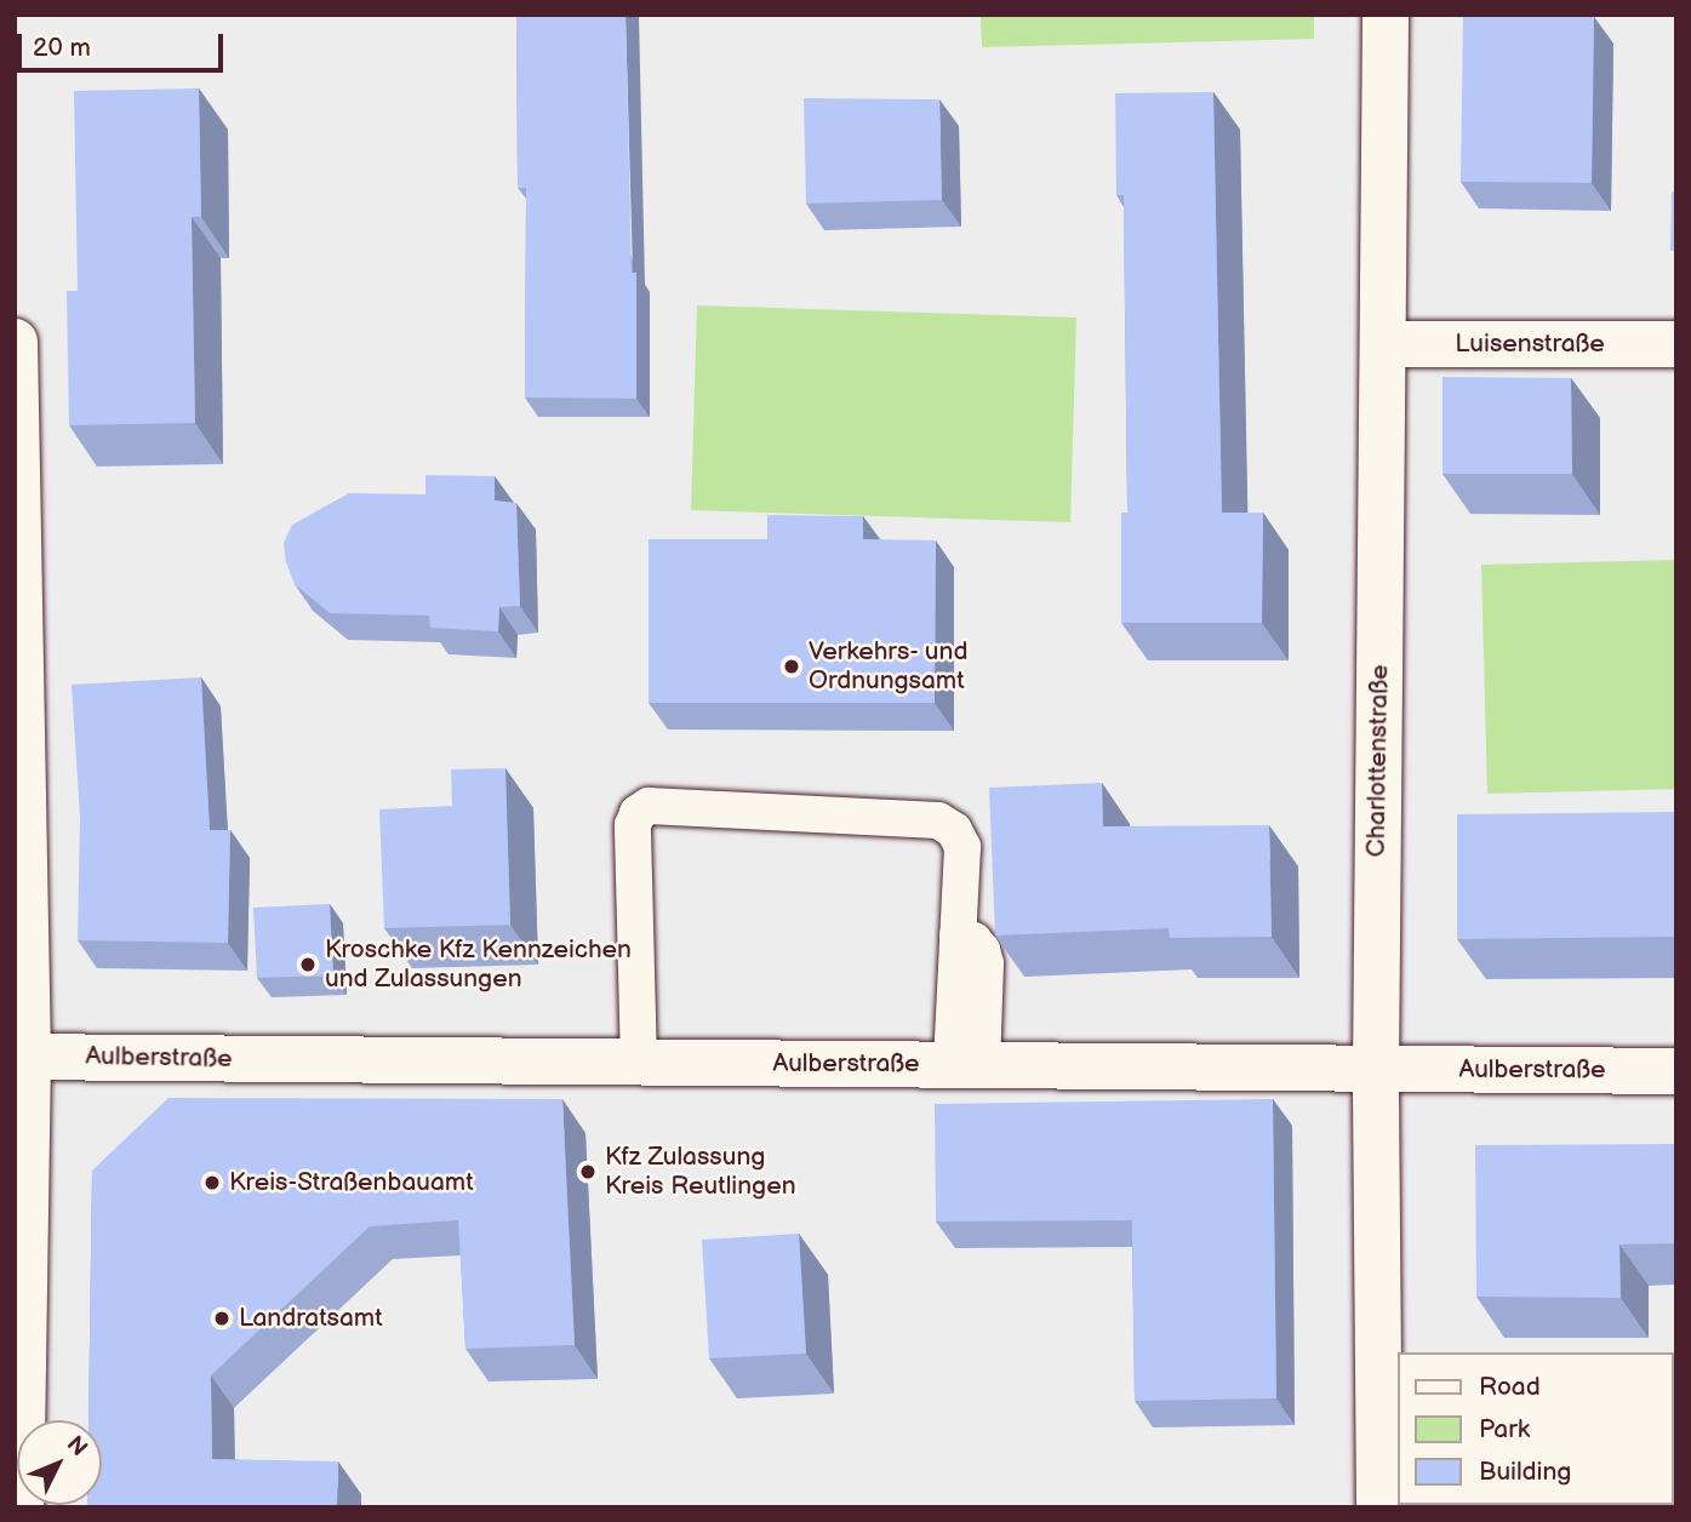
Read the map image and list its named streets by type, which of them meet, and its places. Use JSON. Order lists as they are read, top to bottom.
{
  "streets": {
    "street": ["Luisenstraße", "Charlottenstraße", "Aulberstraße"]
  },
  "crossings": [
    ["Luisenstraße", "Charlottenstraße"],
    ["Charlottenstraße", "Aulberstraße"]
  ],
  "places": [
    "Verkehrs- und Ordnungsamt",
    "Kroschke Kfz Kennzeichen und Zulassungen",
    "Kfz Zulassung Kreis Reutlingen",
    "Kreis-Straßenbauamt",
    "Landratsamt"
  ],
  "legend": ["Road", "Park", "Building"],
  "scale_bar": "20 m",
  "north": "top right"
}
